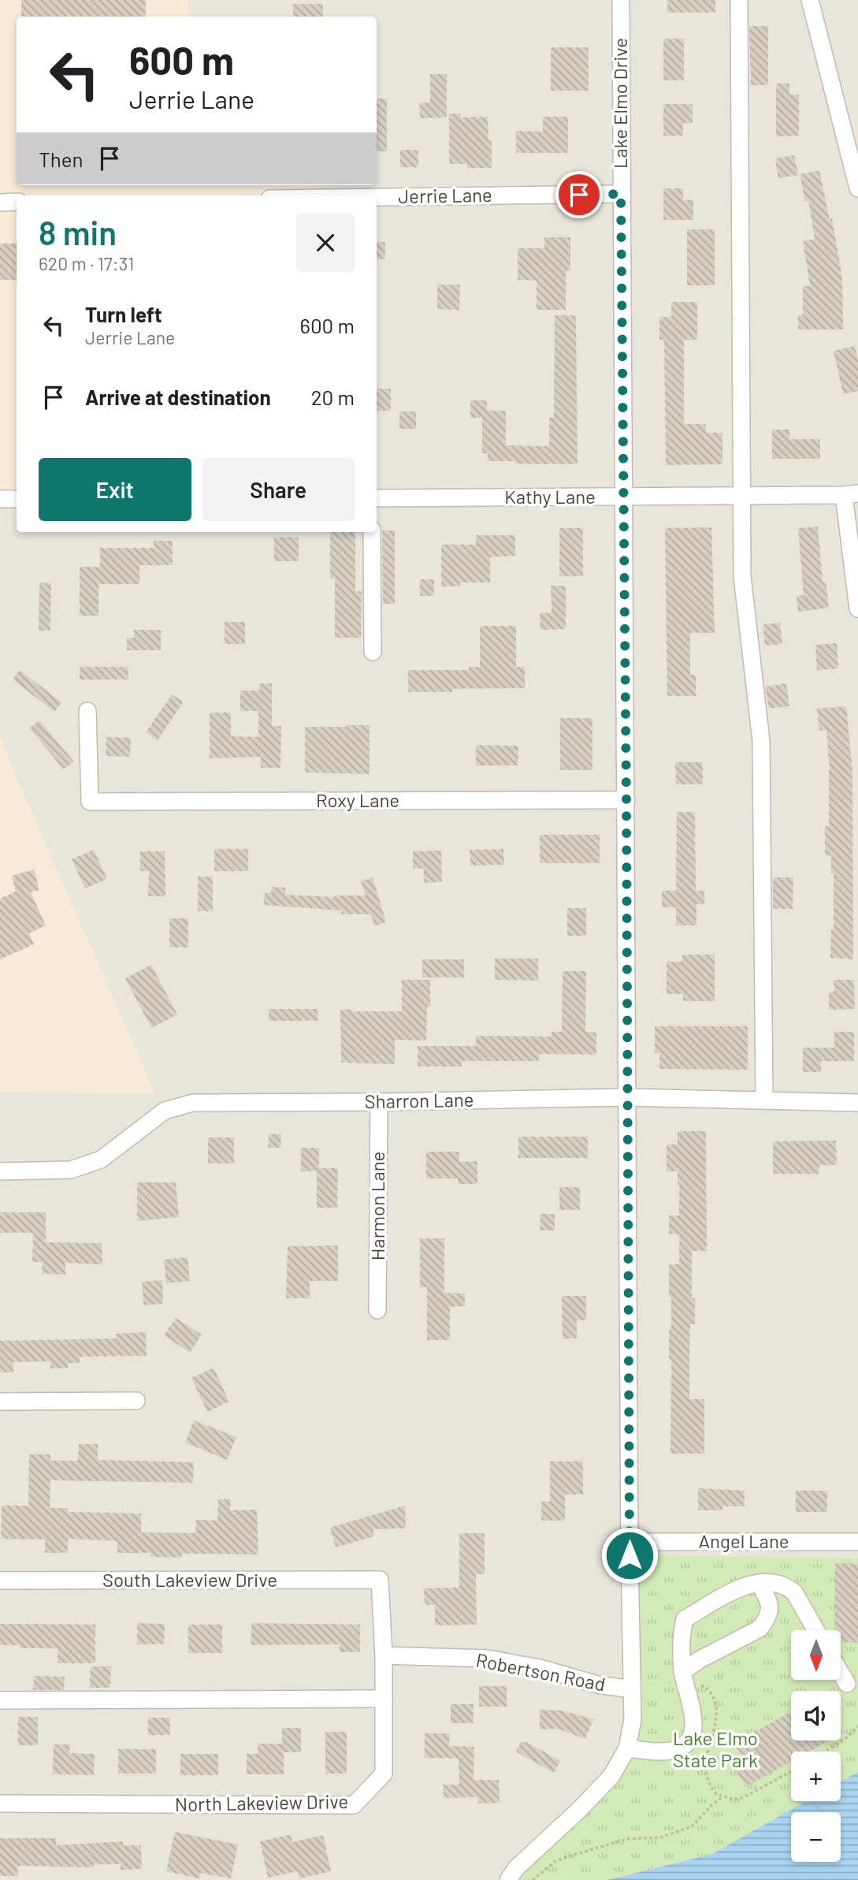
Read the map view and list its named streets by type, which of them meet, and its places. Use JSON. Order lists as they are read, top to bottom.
{
  "streets": {
    "street": [
      "Lake Elmo Drive",
      "Jerrie Lane",
      "Kathy Lane",
      "Roxy Lane",
      "Sharron Lane",
      "Harmon Lane",
      "Angel Lane",
      "South Lakeview Drive",
      "Robertson Road",
      "North Lakeview Drive"
    ]
  },
  "crossings": [
    ["Lake Elmo Drive", "Jerrie Lane"],
    ["Lake Elmo Drive", "Kathy Lane"],
    ["Lake Elmo Drive", "Roxy Lane"],
    ["Lake Elmo Drive", "Sharron Lane"],
    ["Lake Elmo Drive", "Angel Lane"],
    ["Lake Elmo Drive", "Robertson Road"],
    ["Sharron Lane", "Harmon Lane"],
    ["South Lakeview Drive", "North Lakeview Drive"],
    ["Robertson Road", "North Lakeview Drive"]
  ],
  "parks": ["Lake Elmo State Park"],
  "north": "bottom",
  "page": {
    "turn": ["600 m", "Jerrie Lane"],
    "then": "Then",
    "heading": ["8 min", "620 m · 17:31"],
    "list": [
      {
        "name": "Turn left",
        "note": "Jerrie Lane",
        "value": "600 m"
      },
      {
        "name": "Arrive at destination",
        "value": "20 m"
      }
    ],
    "buttons": ["Exit", "Share"],
    "map_buttons": ["+", "−"]
  }
}
